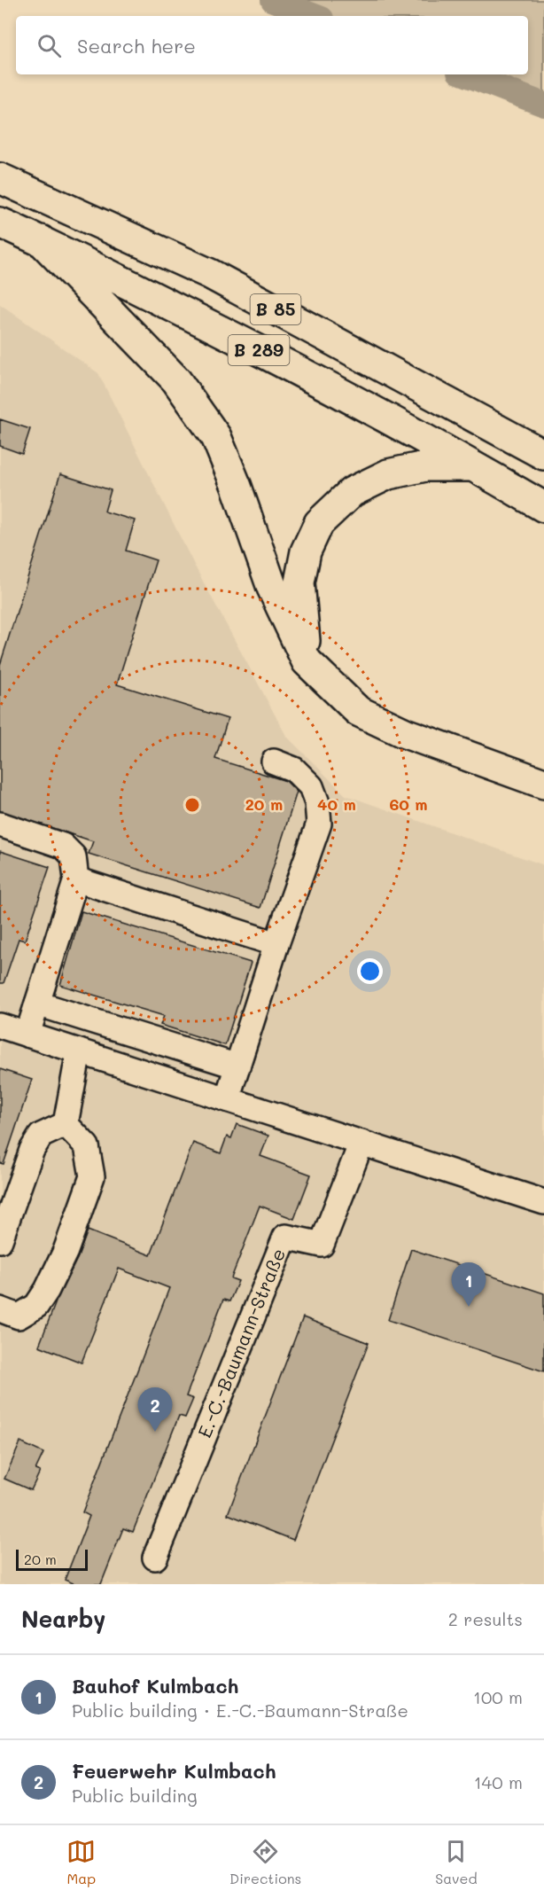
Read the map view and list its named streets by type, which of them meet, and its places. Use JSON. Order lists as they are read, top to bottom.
{
  "streets": {
    "highway": ["B 85", "B 289"],
    "street": ["E.-C.-Baumann-Straße"]
  },
  "scale_bar": "20 m",
  "page": {
    "search": "Search here",
    "pins": ["1", "2"],
    "scale": "20 m",
    "heading": ["Nearby", "2 results"],
    "list": [
      {
        "mark": "1",
        "name": "Bauhof Kulmbach",
        "note": "Public building · E.-C.-Baumann-Straße",
        "value": "100 m"
      },
      {
        "mark": "2",
        "name": "Feuerwehr Kulmbach",
        "note": "Public building",
        "value": "140 m"
      }
    ],
    "nav": ["Map", "Directions", "Saved"]
  },
  "rings": ["20 m", "40 m", "60 m"]
}
